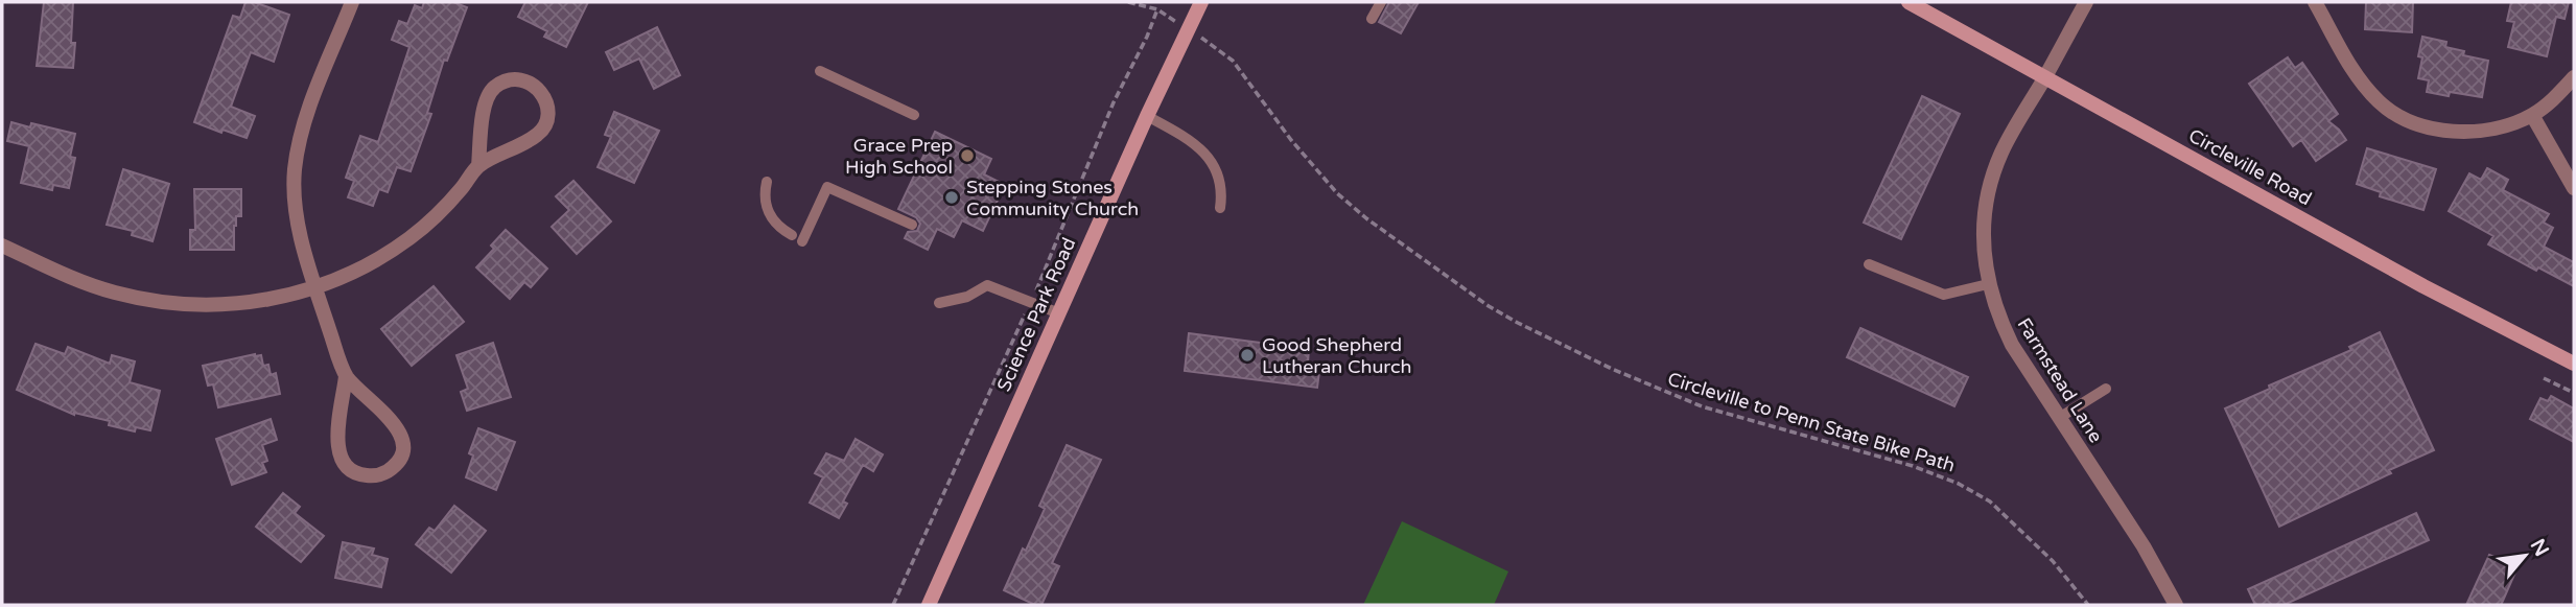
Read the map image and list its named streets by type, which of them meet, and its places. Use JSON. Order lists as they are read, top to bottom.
{
  "streets": {
    "street": ["Circleville Road", "Science Park Road", "Farmstead Lane"],
    "path": ["Circleville to Penn State Bike Path"]
  },
  "crossings": [
    ["Circleville Road", "Farmstead Lane"]
  ],
  "places": ["Grace Prep High School", "Stepping Stones Community Church", "Good Shepherd Lutheran Church"],
  "north": "top right"
}
